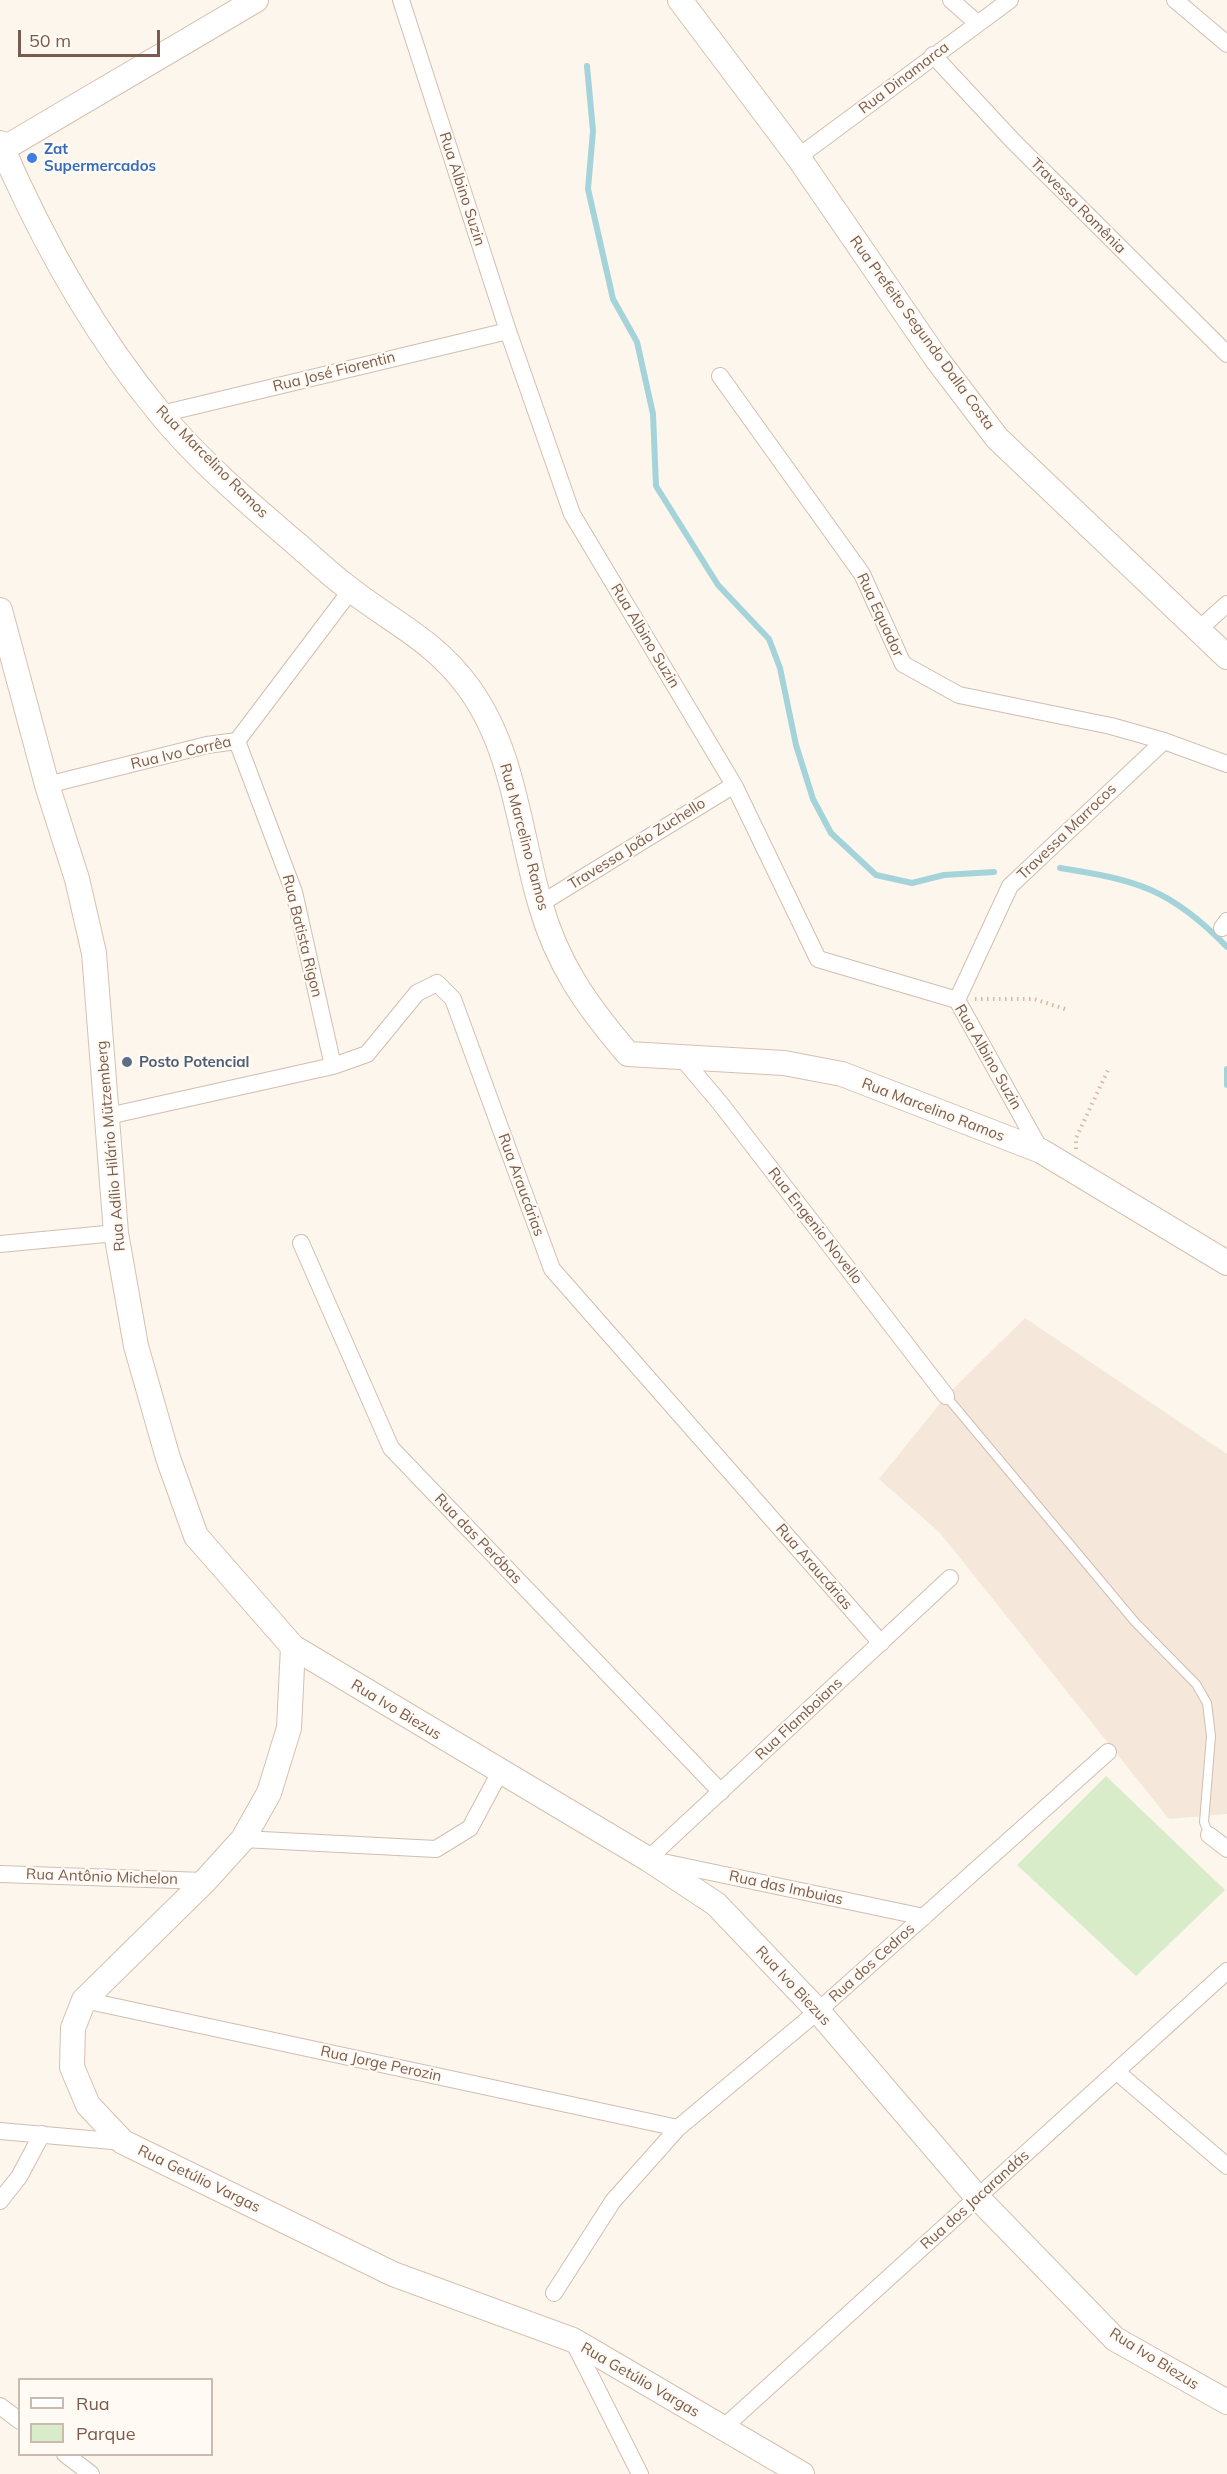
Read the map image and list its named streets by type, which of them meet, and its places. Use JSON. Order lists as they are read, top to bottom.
{
  "streets": {
    "main road": [
      "Rua Prefeito Segundo Dalla Costa",
      "Rua Marcelino Ramos",
      "Rua Adílio Hilário Mützemberg",
      "Rua Ivo Biezus",
      "Rua Getúlio Vargas"
    ],
    "street": [
      "Rua Dinamarca",
      "Rua Albino Suzin",
      "Travessa Romênia",
      "Rua José Fiorentin",
      "Rua Equador",
      "Rua Ivo Corrêa",
      "Travessa Marrocos",
      "Travessa João Zuchello",
      "Rua Batista Rigon",
      "Rua Araucárias",
      "Rua Engenio Novello",
      "Rua das Peróbas",
      "Rua Flamboians",
      "Rua Antônio Michelon",
      "Rua das Imbuias",
      "Rua dos Cedros",
      "Rua Jorge Perozin",
      "Rua dos Jacarandás"
    ]
  },
  "crossings": [
    ["Rua Dinamarca", "Travessa Romênia"],
    ["Rua Dinamarca", "Rua Prefeito Segundo Dalla Costa"],
    ["Rua Albino Suzin", "Rua José Fiorentin"],
    ["Rua Albino Suzin", "Rua Marcelino Ramos"],
    ["Rua Albino Suzin", "Travessa Marrocos"],
    ["Rua Albino Suzin", "Travessa João Zuchello"],
    ["Rua José Fiorentin", "Rua Marcelino Ramos"],
    ["Rua Marcelino Ramos", "Rua Ivo Corrêa"],
    ["Rua Marcelino Ramos", "Travessa João Zuchello"],
    ["Rua Marcelino Ramos", "Rua Engenio Novello"],
    ["Rua Equador", "Travessa Marrocos"],
    ["Rua Ivo Corrêa", "Rua Batista Rigon"],
    ["Rua Ivo Corrêa", "Rua Adílio Hilário Mützemberg"],
    ["Rua Batista Rigon", "Rua Araucárias"],
    ["Rua Adílio Hilário Mützemberg", "Rua Araucárias"],
    ["Rua Adílio Hilário Mützemberg", "Rua Ivo Biezus"],
    ["Rua Adílio Hilário Mützemberg", "Rua Getúlio Vargas"],
    ["Rua Araucárias", "Rua Flamboians"],
    ["Rua das Peróbas", "Rua Flamboians"],
    ["Rua Ivo Biezus", "Rua Flamboians"],
    ["Rua Ivo Biezus", "Rua das Imbuias"],
    ["Rua Ivo Biezus", "Rua dos Cedros"],
    ["Rua Ivo Biezus", "Rua Getúlio Vargas"],
    ["Rua Ivo Biezus", "Rua dos Jacarandás"],
    ["Rua Flamboians", "Rua das Imbuias"],
    ["Rua Antônio Michelon", "Rua Getúlio Vargas"],
    ["Rua das Imbuias", "Rua dos Cedros"],
    ["Rua dos Cedros", "Rua Jorge Perozin"],
    ["Rua Jorge Perozin", "Rua Getúlio Vargas"],
    ["Rua Getúlio Vargas", "Rua dos Jacarandás"]
  ],
  "places": ["Zat Supermercados", "Posto Potencial"],
  "legend": ["Rua", "Parque"],
  "scale_bar": "50 m"
}
